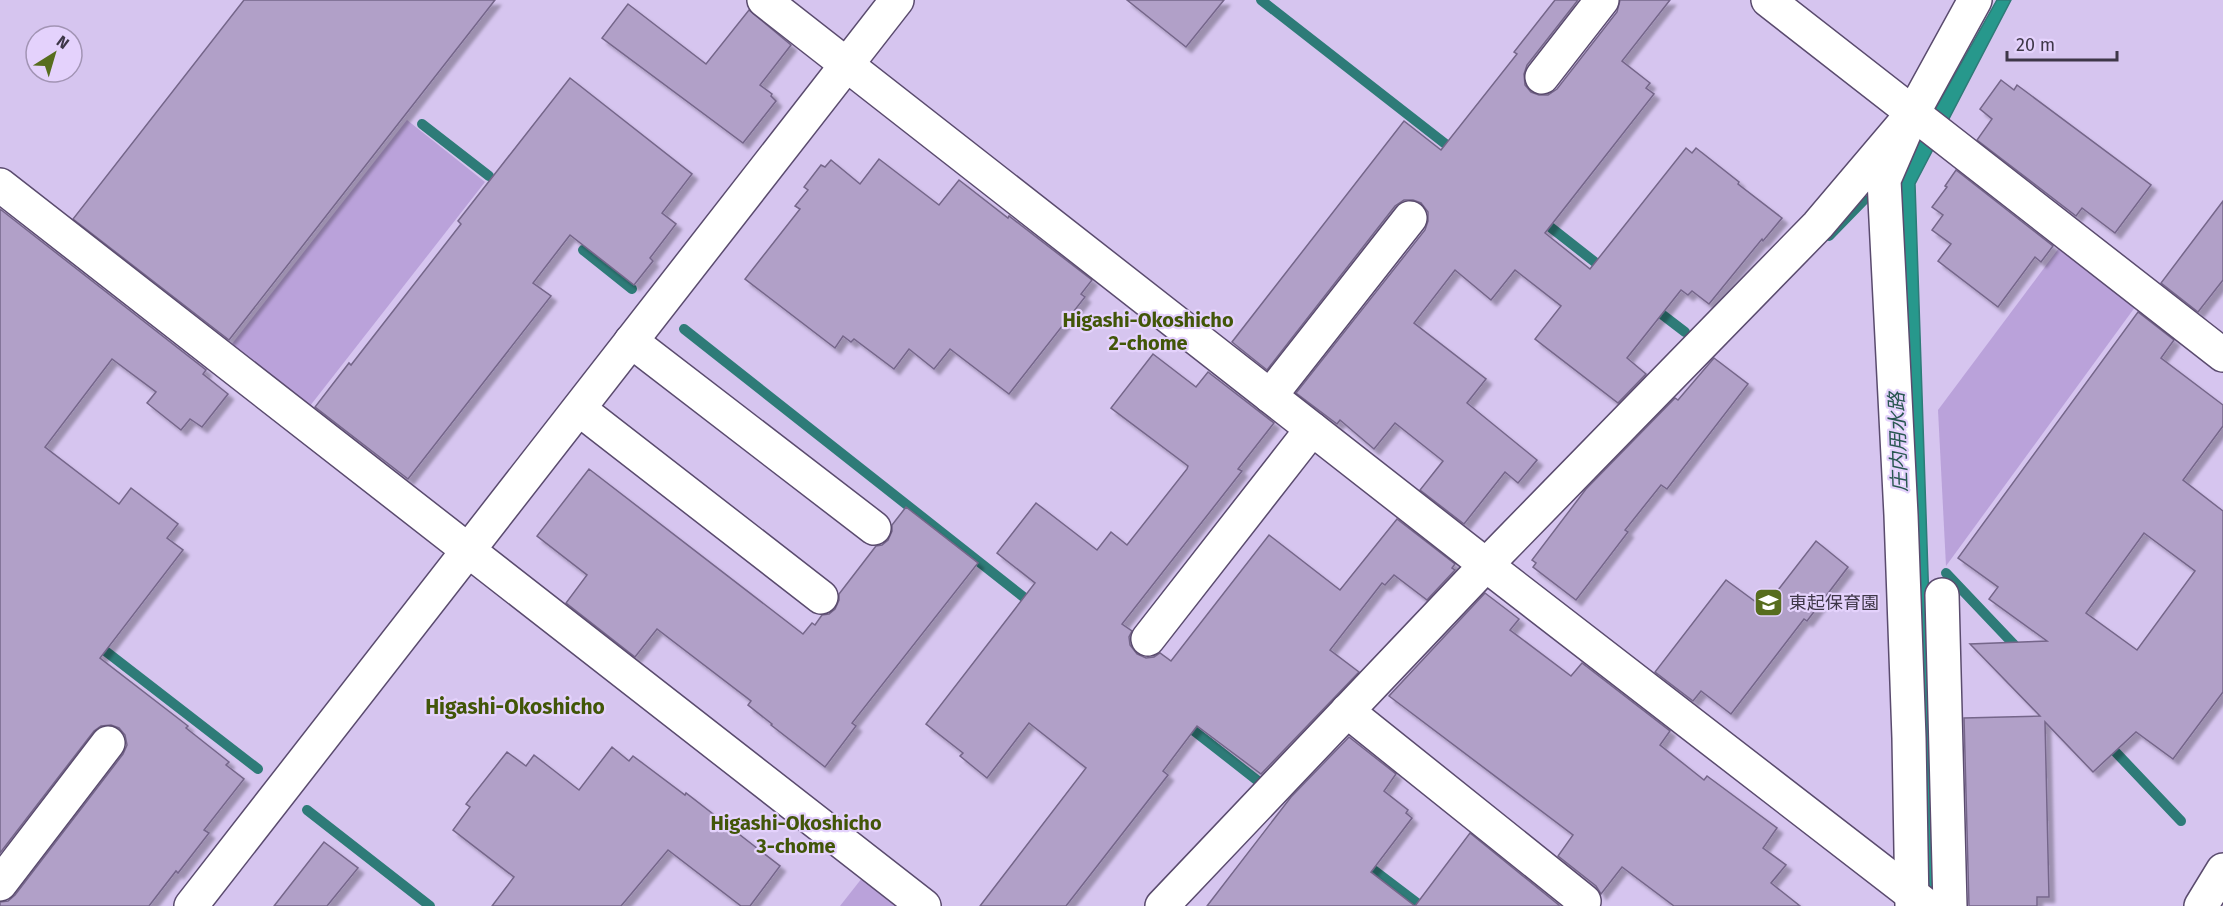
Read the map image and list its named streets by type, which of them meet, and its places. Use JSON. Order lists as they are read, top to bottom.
{
  "districts": ["Higashi-Okoshicho 2-chome", "Higashi-Okoshicho", "Higashi-Okoshicho 3-chome"],
  "water": ["庄内用水路"],
  "places": {
    "school or university": ["東起保育園"]
  },
  "scale_bar": "20 m",
  "north": "top right"
}
